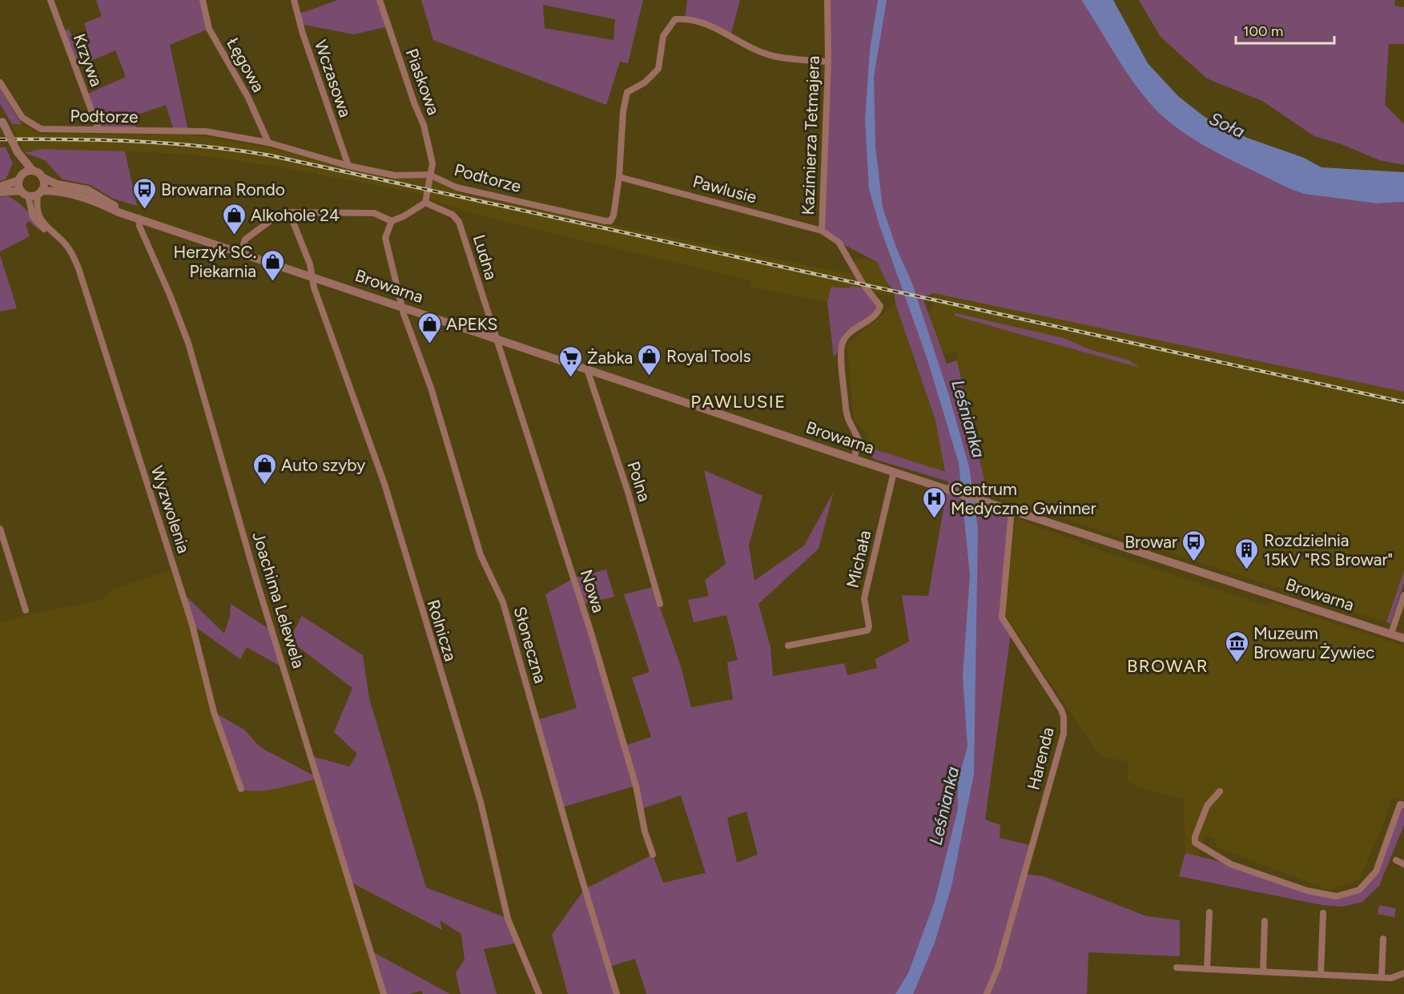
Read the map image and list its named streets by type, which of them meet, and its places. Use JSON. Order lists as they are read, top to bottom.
{
  "streets": {
    "street": [
      "Krzywa",
      "Łęgowa",
      "Wczasowa",
      "Piaskowa",
      "Podtorze",
      "Kazimierza Tetmajera",
      "Pawlusie",
      "Ludna",
      "Browarna",
      "Polna",
      "Wyzwolenia",
      "Michała",
      "Nowa",
      "Joachima Lelewela",
      "Rolnicza",
      "Słoneczna",
      "Harenda"
    ]
  },
  "crossings": [
    ["Krzywa", "Podtorze"],
    ["Łęgowa", "Podtorze"],
    ["Wczasowa", "Podtorze"],
    ["Piaskowa", "Podtorze"],
    ["Podtorze", "Kazimierza Tetmajera"],
    ["Podtorze", "Pawlusie"],
    ["Kazimierza Tetmajera", "Pawlusie"],
    ["Kazimierza Tetmajera", "Browarna"],
    ["Ludna", "Browarna"],
    ["Ludna", "Nowa"],
    ["Browarna", "Polna"],
    ["Browarna", "Wyzwolenia"],
    ["Browarna", "Michała"],
    ["Browarna", "Nowa"],
    ["Browarna", "Joachima Lelewela"],
    ["Browarna", "Rolnicza"],
    ["Browarna", "Słoneczna"],
    ["Browarna", "Harenda"]
  ],
  "districts": ["PAWLUSIE", "BROWAR"],
  "water": ["Soła", "Leśnianka"],
  "places": {
    "bus stop": ["Browarna Rondo", "Browar"],
    "shop": [
      "Alkohole 24",
      "Herzyk SC. Piekarnia",
      "APEKS",
      "Royal Tools",
      "Auto szyby"
    ],
    "supermarket": ["Żabka"],
    "hospital": ["Centrum Medyczne Gwinner"],
    "building": ["Rozdzielnia 15kV \"RS Browar\""],
    "museum": ["Muzeum Browaru Żywiec"]
  },
  "scale_bar": "100 m"
}
